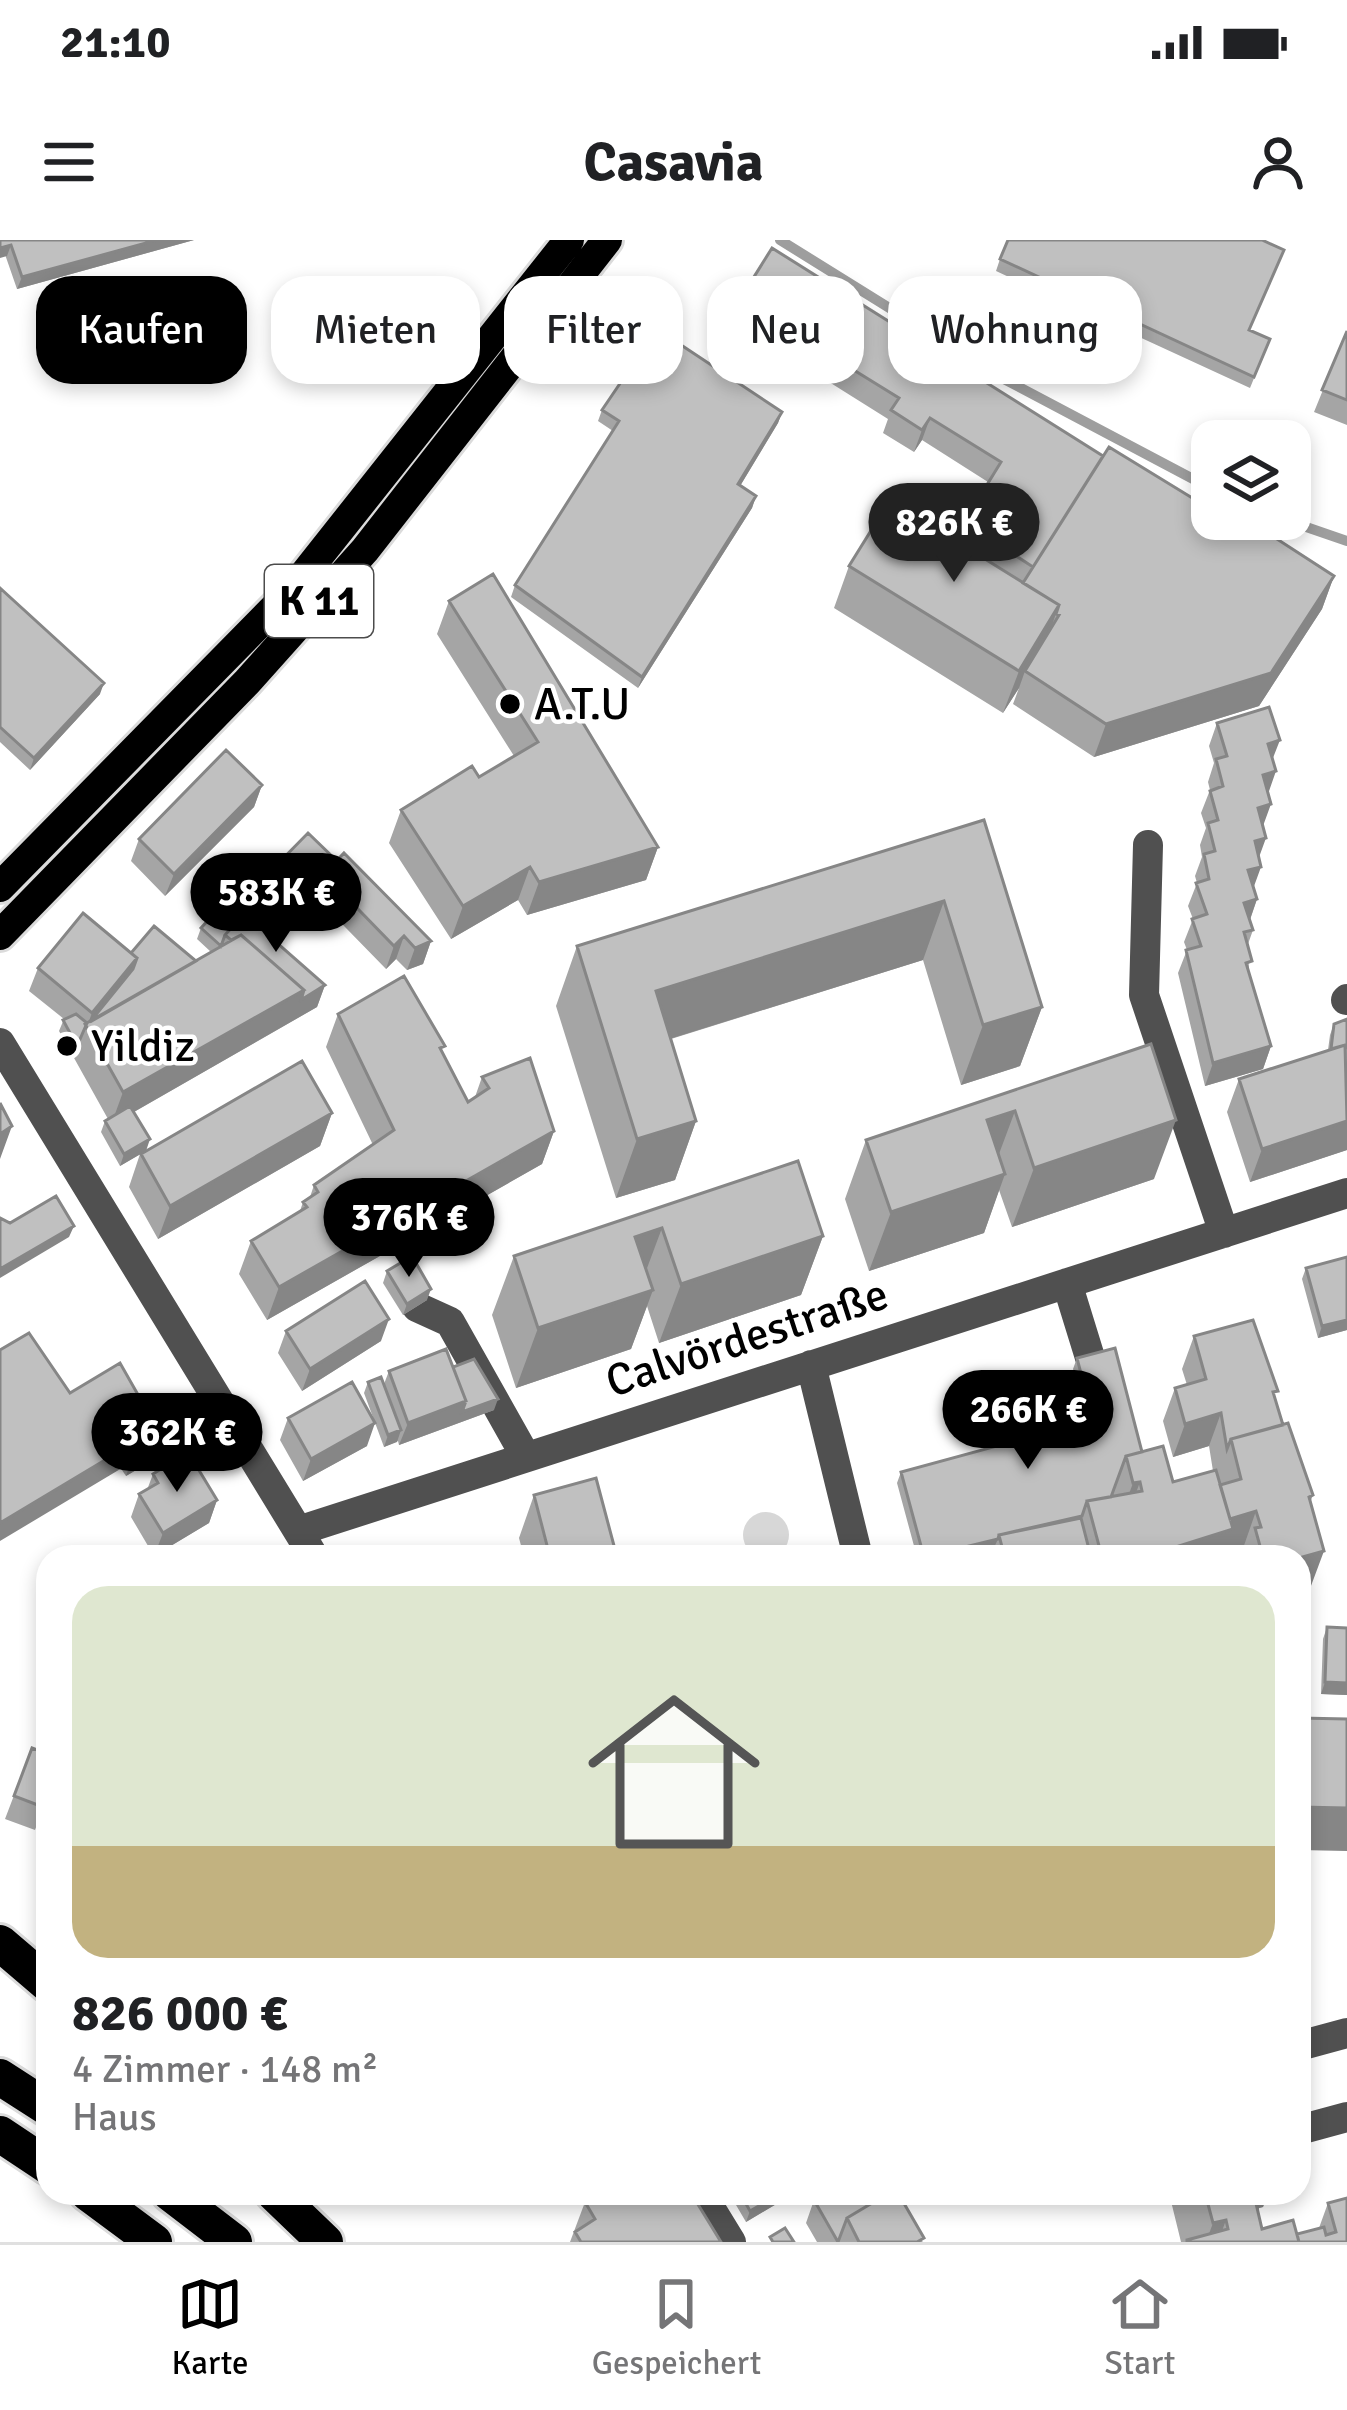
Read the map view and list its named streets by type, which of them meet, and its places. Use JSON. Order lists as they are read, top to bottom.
{
  "streets": {
    "main road": ["K 11"],
    "street": ["Calvördestraße"]
  },
  "places": ["A.T.U", "Yildiz"],
  "page": {
    "status": "21:10",
    "header": "Casavia",
    "chip": [
      "Kaufen",
      "Mieten",
      "Filter",
      "Neu",
      "Wohnung"
    ],
    "price": [
      "826K €",
      "583K €",
      "376K €",
      "266K €",
      "362K €"
    ],
    "list": [
      {
        "name": "826 000 €",
        "note": "4 Zimmer · 148 m² · Haus"
      }
    ],
    "tabs": ["Karte", "Gespeichert", "Start"]
  }
}
